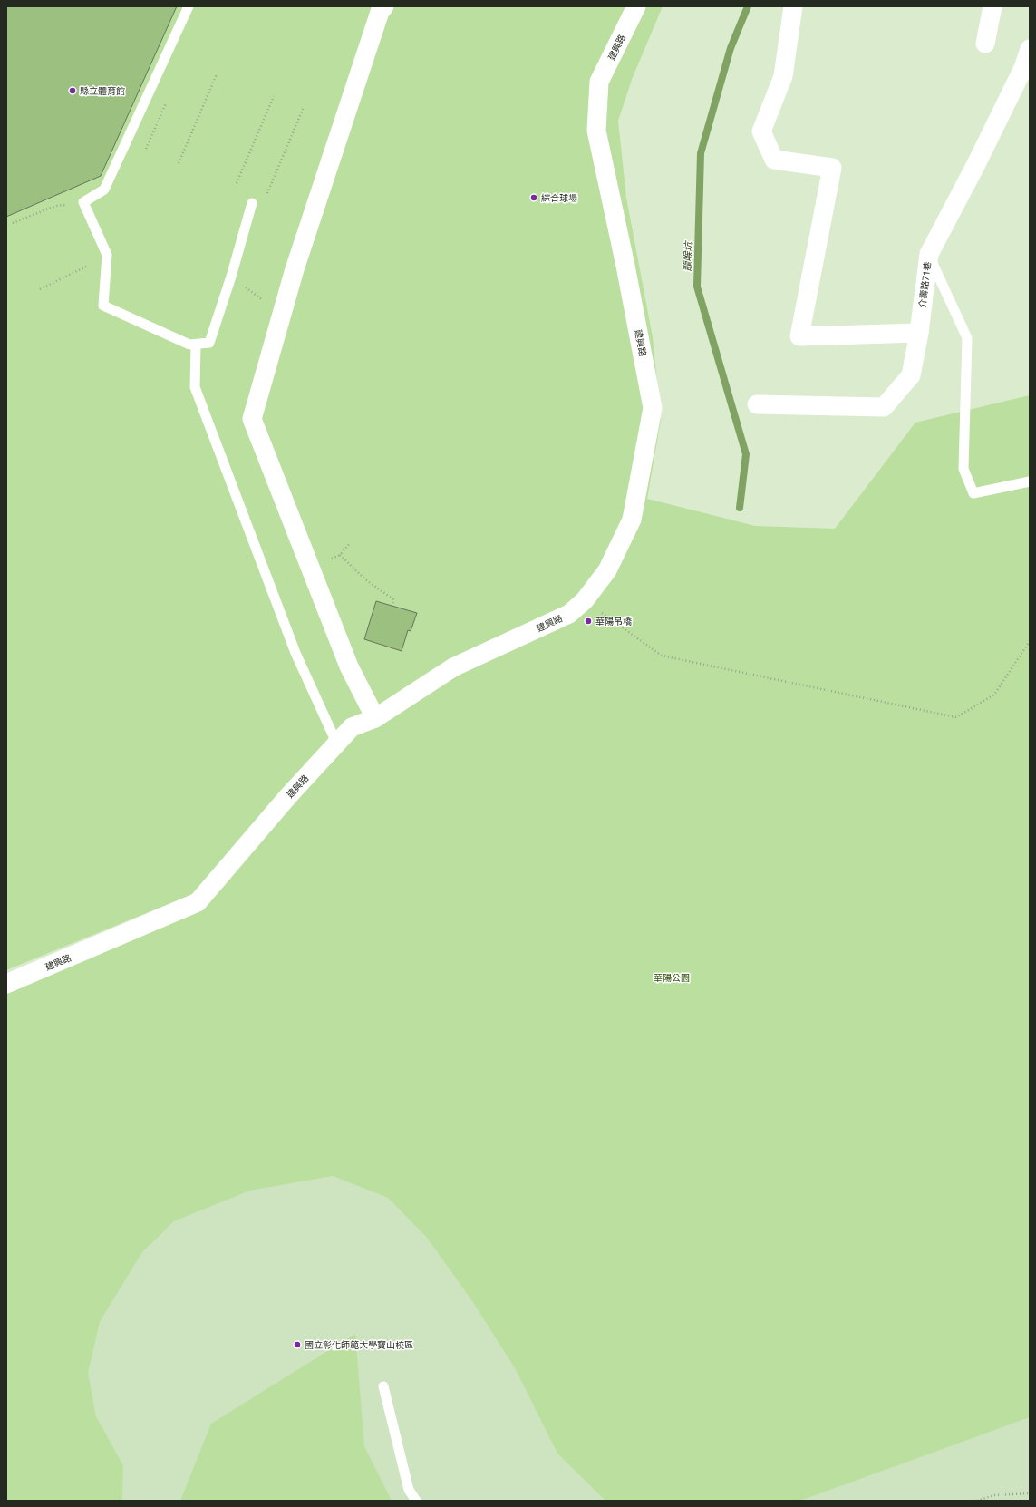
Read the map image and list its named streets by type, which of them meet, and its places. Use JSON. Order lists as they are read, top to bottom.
{
  "streets": {
    "street": ["建興路", "介壽路71巷"]
  },
  "water": ["龍喉坑"],
  "parks": ["華陽公園"],
  "places": [
    "縣立體育館",
    "綜合球場",
    "華陽吊橋",
    "國立彰化師範大學寶山校區"
  ]
}
